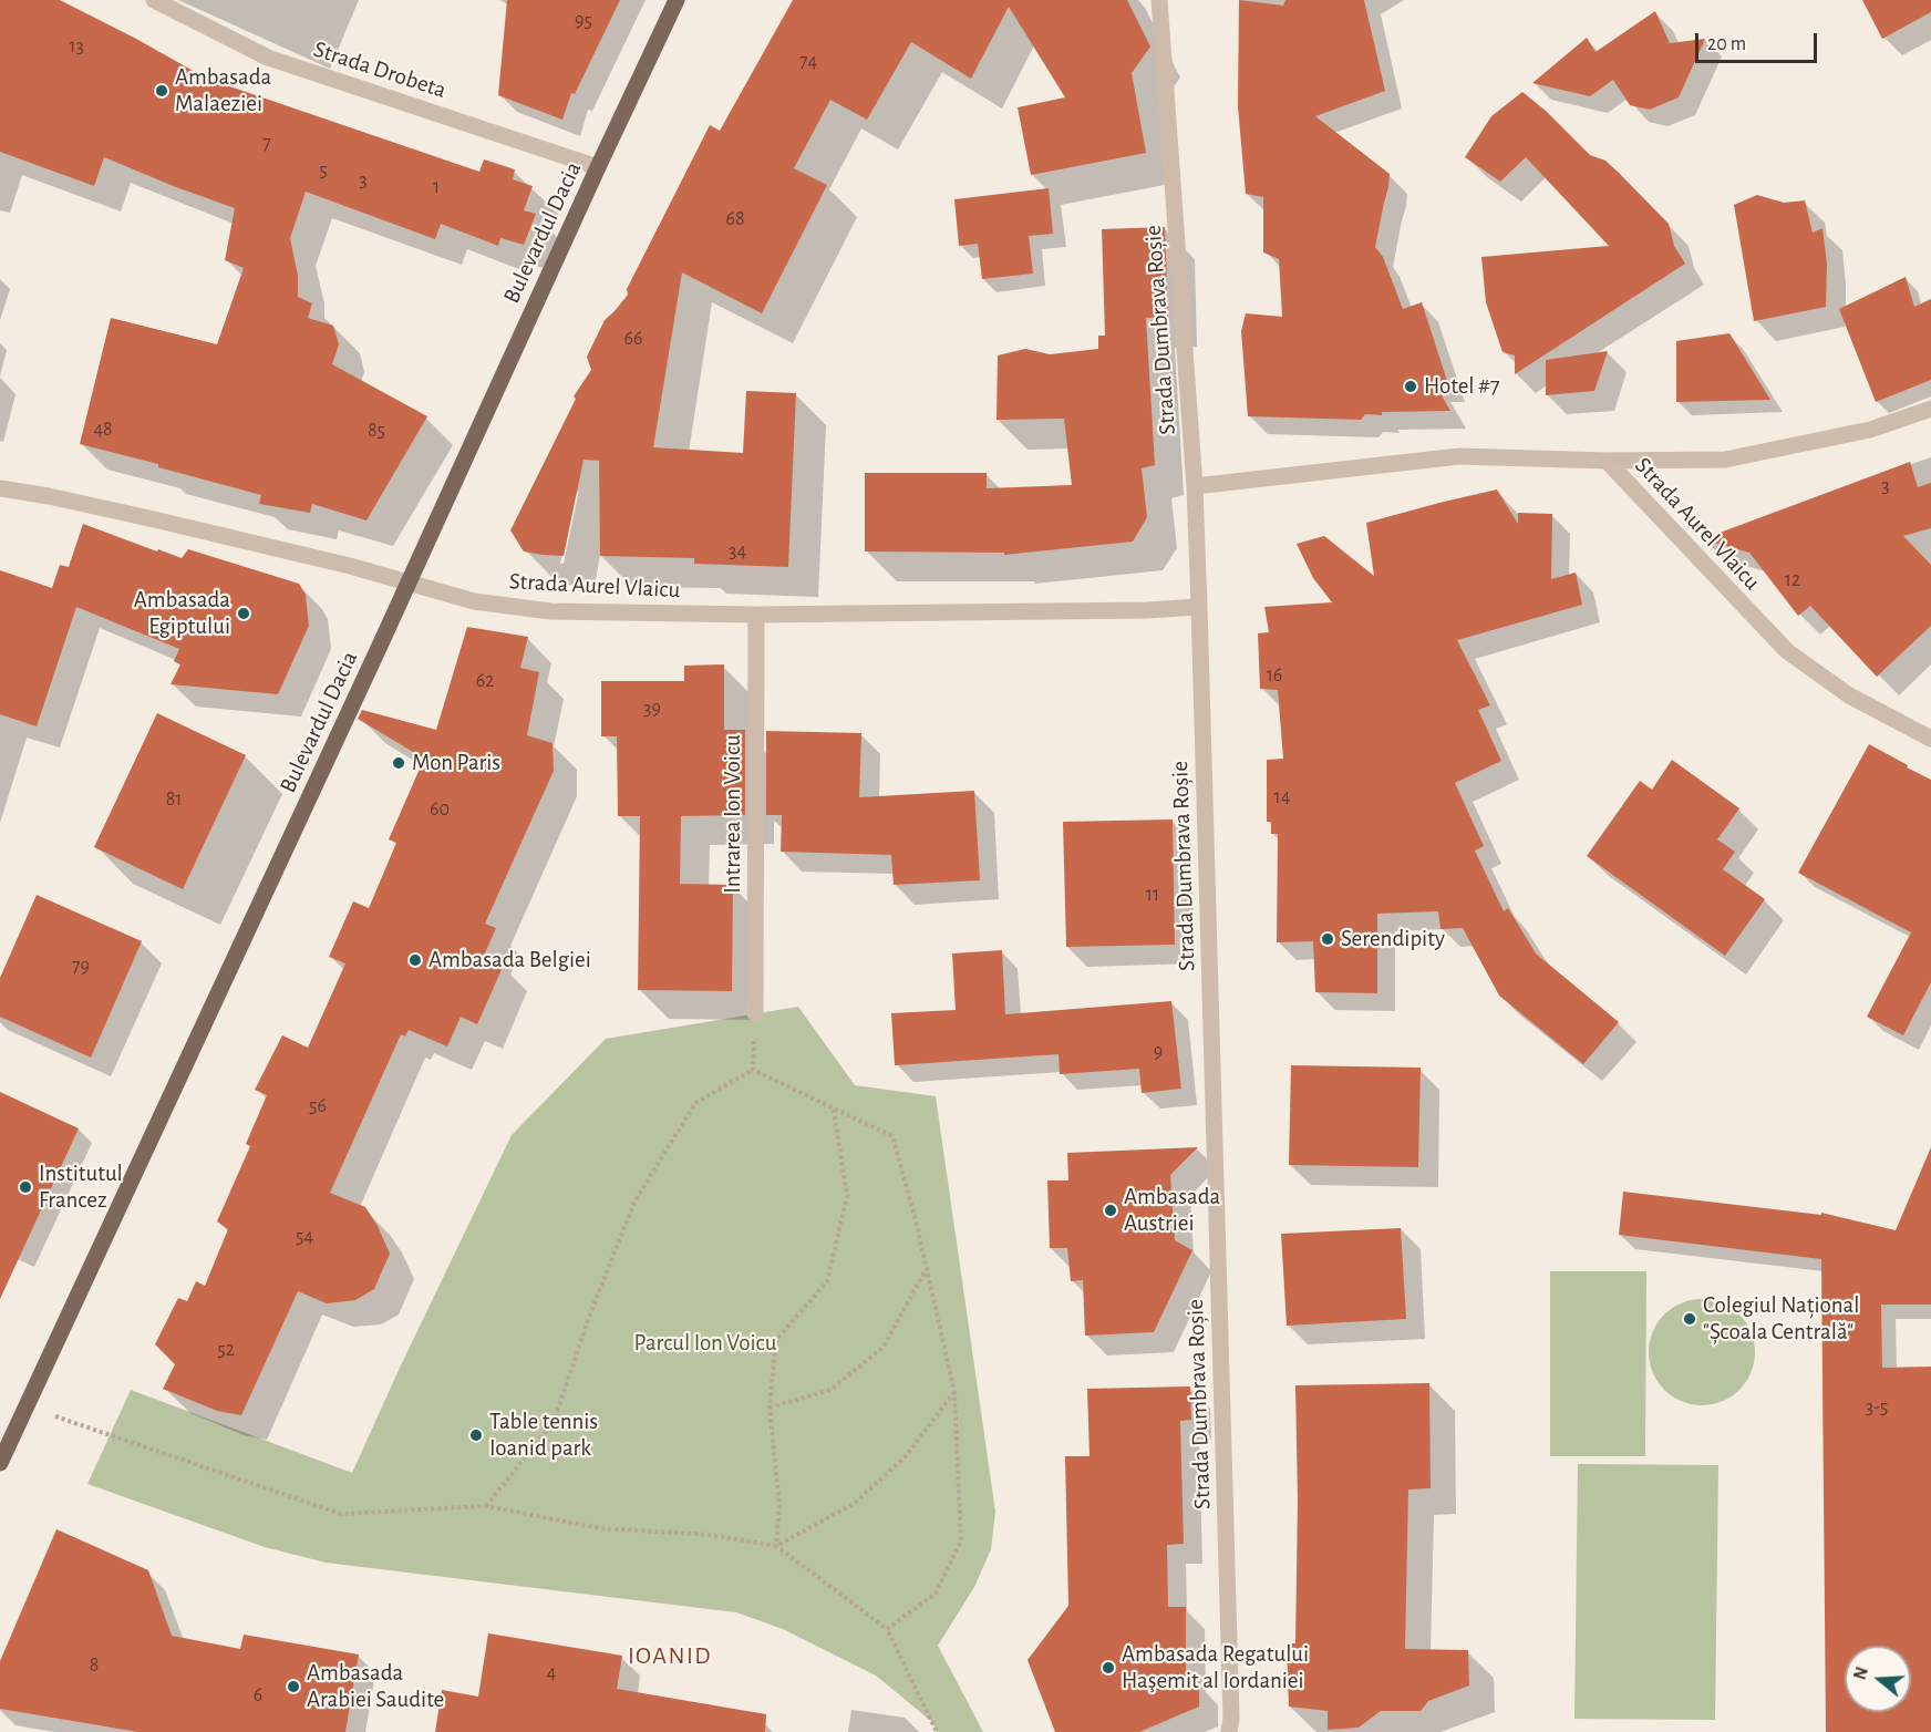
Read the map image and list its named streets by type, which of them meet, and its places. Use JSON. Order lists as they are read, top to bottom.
{
  "streets": {
    "main road": ["Bulevardul Dacia"],
    "street": [
      "Strada Drobeta",
      "Strada Dumbrava Roșie",
      "Strada Aurel Vlaicu",
      "Intrarea Ion Voicu"
    ]
  },
  "crossings": [
    ["Strada Drobeta", "Bulevardul Dacia"],
    ["Bulevardul Dacia", "Strada Aurel Vlaicu"],
    ["Strada Dumbrava Roșie", "Strada Aurel Vlaicu"],
    ["Strada Aurel Vlaicu", "Intrarea Ion Voicu"]
  ],
  "districts": ["IOANID"],
  "parks": ["Parcul Ion Voicu"],
  "places": [
    "Ambasada Malaeziei",
    "Hotel #7",
    "Ambasada Egiptului",
    "Mon Paris",
    "Serendipity",
    "Ambasada Belgiei",
    "Institutul Francez",
    "Ambasada Austriei",
    "Colegiul Național \"Școala Centrală\"",
    "Table tennis Ioanid park",
    "Ambasada Regatului Haşemit al Iordaniei",
    "Ambasada Arabiei Saudite"
  ],
  "house_numbers": [
    "95",
    "13",
    "74",
    "7",
    "5",
    "3",
    "1",
    "68",
    "66",
    "48",
    "85",
    "3",
    "34",
    "12",
    "16",
    "62",
    "39",
    "14",
    "81",
    "60",
    "11",
    "79",
    "9",
    "56",
    "54",
    "52",
    "3-5",
    "8",
    "4",
    "6"
  ],
  "scale_bar": "20 m",
  "north": "left"
}
